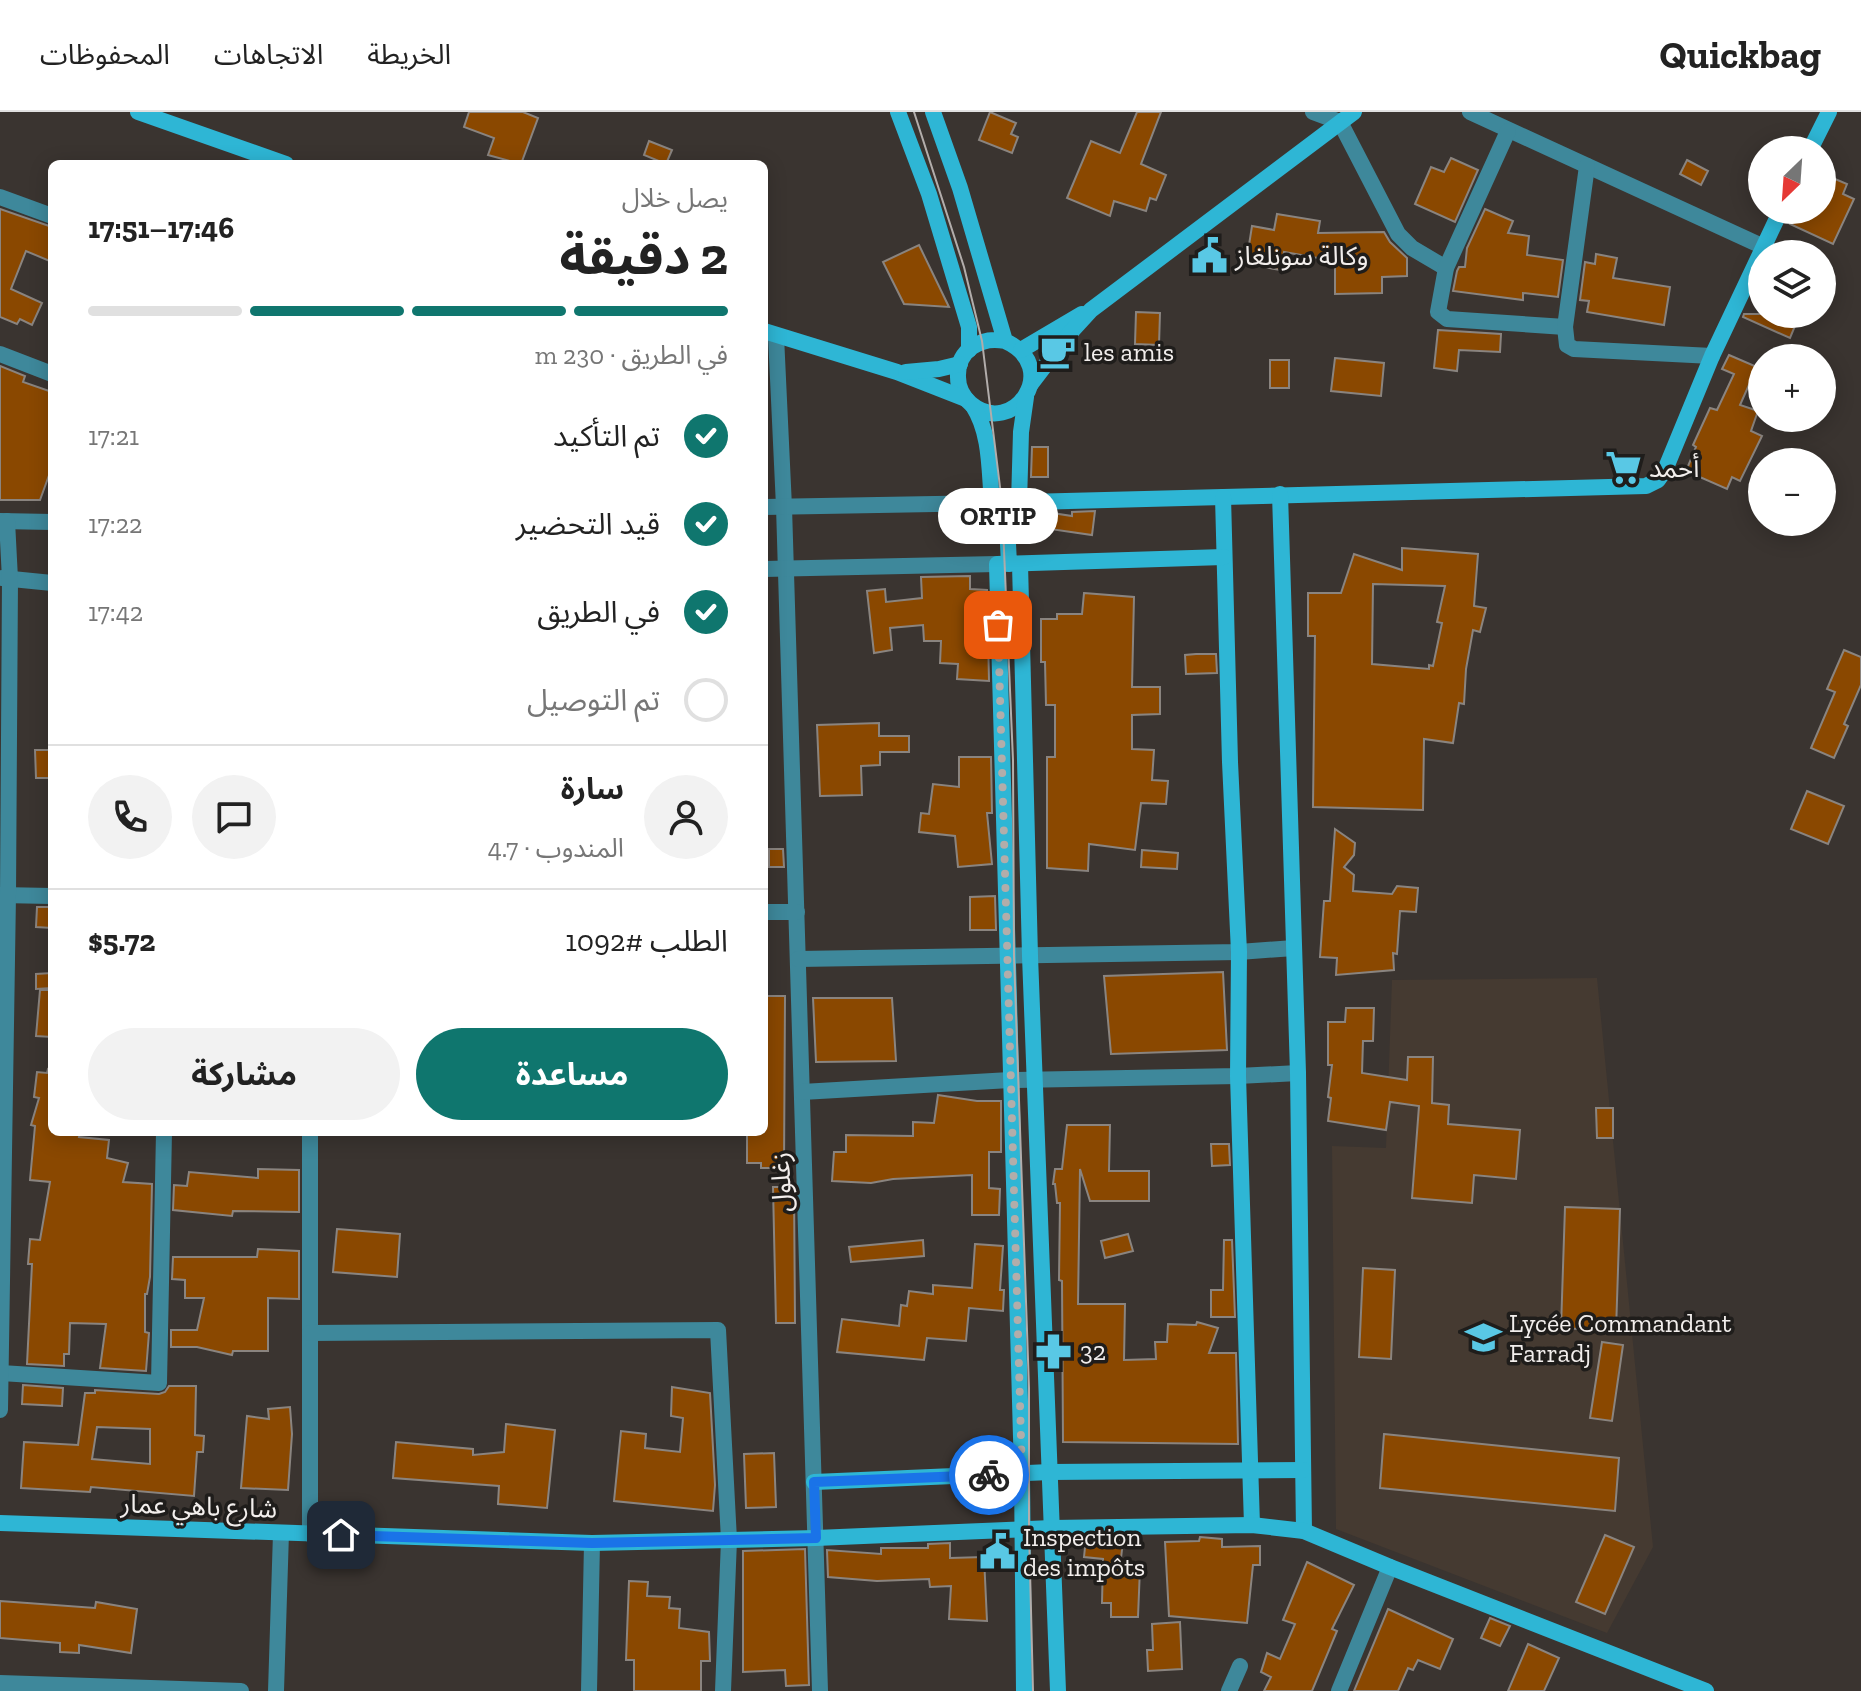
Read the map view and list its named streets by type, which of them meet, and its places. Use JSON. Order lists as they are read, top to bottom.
{
  "streets": {
    "main road": ["شارع باهي عمار"],
    "street": ["زغلول"]
  },
  "crossings": [
    ["زغلول", "شارع باهي عمار"]
  ],
  "places": {
    "public building": ["وكالة سونلغاز", "Inspection des impôts"],
    "cafe": ["les amis"],
    "supermarket": ["أحمد"],
    "other": ["ORTIP"],
    "school or university": ["Lycée Commandant Farradj"],
    "pharmacy": ["32"]
  },
  "north": "bottom left",
  "page": {
    "header": "Quickbag",
    "nav": ["الخريطة", "الاتجاهات", "المحفوظات"],
    "map_buttons": ["+", "−"],
    "heading": ["2 دقيقة", "يصل خلال", "17:46–17:51"],
    "panel": [
      "سارة",
      "المندوب · 4.7",
      "الطلب #1092",
      "$5.72"
    ],
    "bar": "في الطريق · 230 m",
    "list": [
      ["تم التأكيد", "17:21"],
      ["قيد التحضير", "17:22"],
      ["في الطريق", "17:42"],
      "تم التوصيل"
    ],
    "bubble": "ORTIP",
    "buttons": ["مساعدة", "مشاركة"]
  }
}
